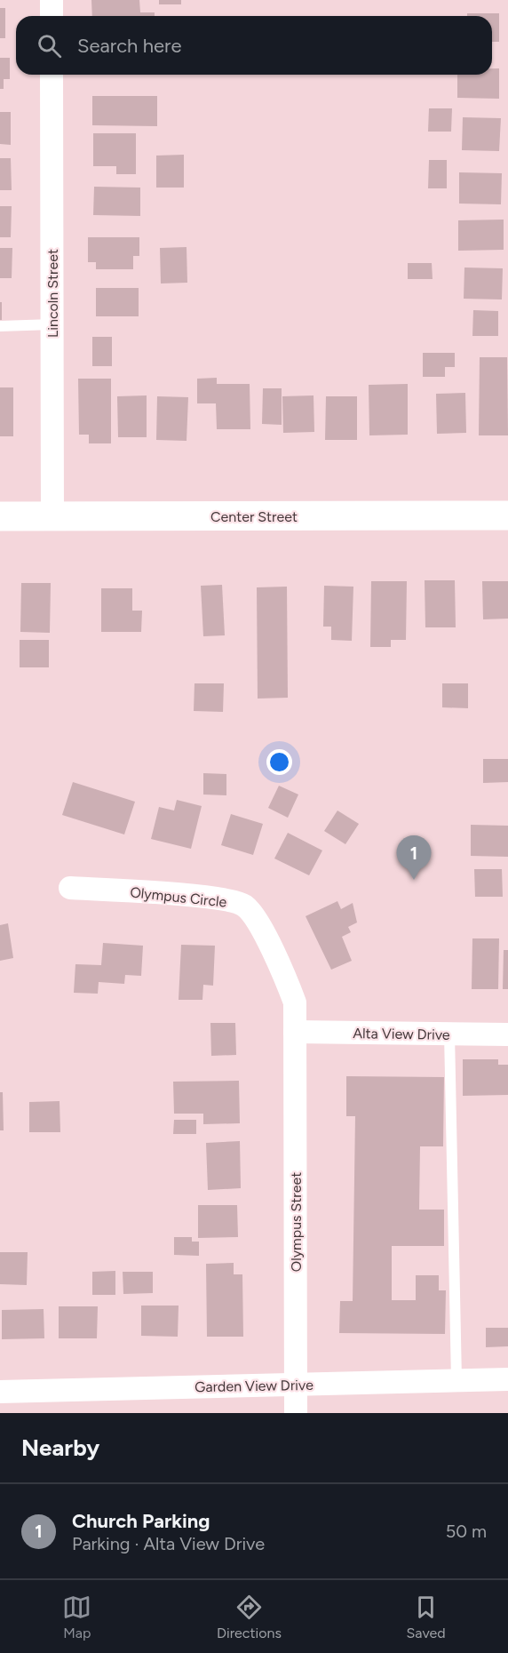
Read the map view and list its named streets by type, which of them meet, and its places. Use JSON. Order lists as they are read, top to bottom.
{
  "streets": {
    "main road": ["Center Street"],
    "street": [
      "Lincoln Street",
      "Olympus Circle",
      "Alta View Drive",
      "Olympus Street",
      "Garden View Drive"
    ]
  },
  "crossings": [
    ["Lincoln Street", "Center Street"],
    ["Olympus Circle", "Alta View Drive"],
    ["Olympus Circle", "Olympus Street"],
    ["Alta View Drive", "Olympus Street"],
    ["Olympus Street", "Garden View Drive"]
  ],
  "page": {
    "search": "Search here",
    "pins": "1",
    "heading": "Nearby",
    "list": [
      {
        "mark": "1",
        "name": "Church Parking",
        "note": "Parking · Alta View Drive",
        "value": "50 m"
      }
    ],
    "nav": ["Map", "Directions", "Saved"]
  }
}
